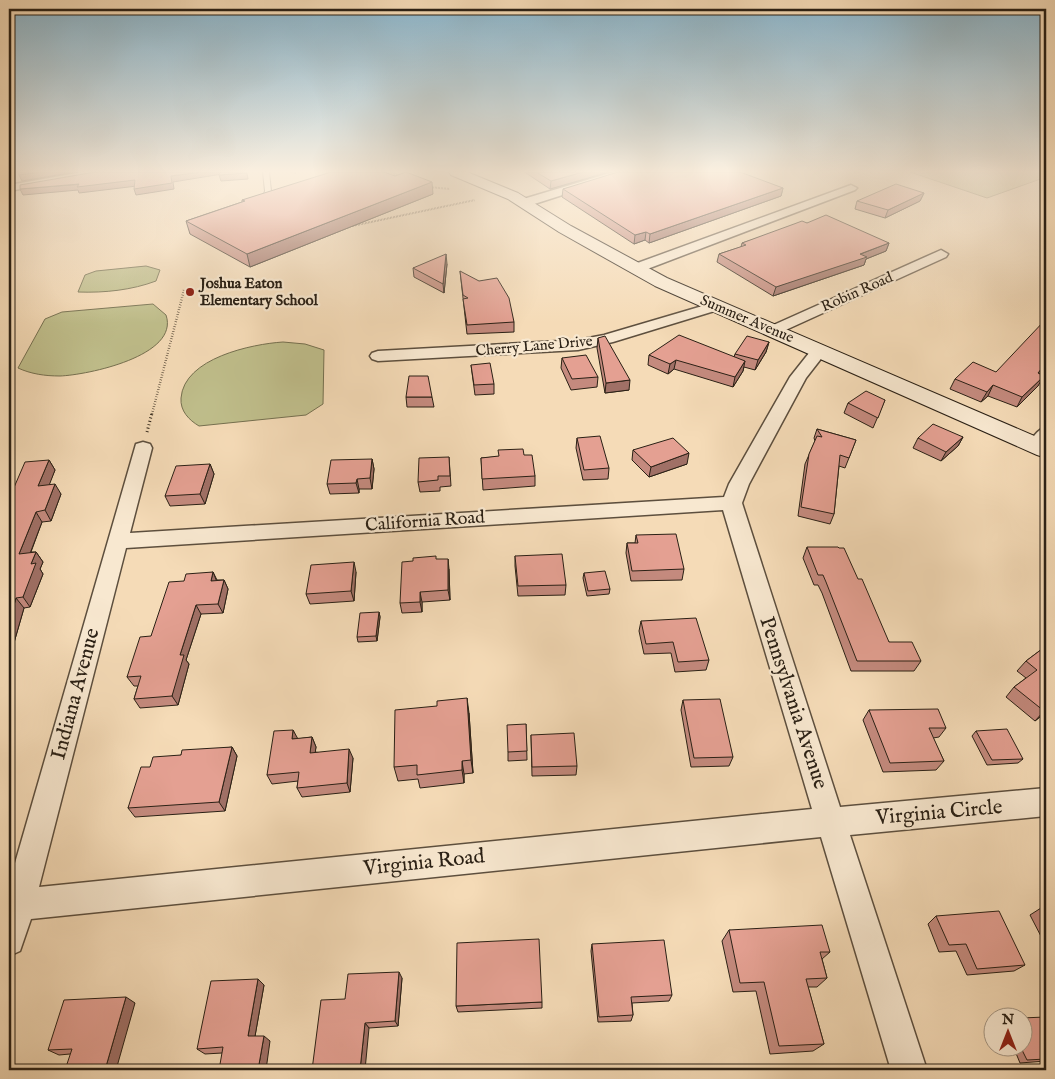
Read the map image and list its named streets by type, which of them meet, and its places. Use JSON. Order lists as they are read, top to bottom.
{
  "streets": {
    "street": [
      "Robin Road",
      "Summer Avenue",
      "Cherry Lane Drive",
      "California Road",
      "Indiana Avenue",
      "Pennsylvania Avenue",
      "Virginia Circle",
      "Virginia Road"
    ]
  },
  "crossings": [
    ["Robin Road", "Summer Avenue"],
    ["Summer Avenue", "Cherry Lane Drive"],
    ["California Road", "Indiana Avenue"],
    ["California Road", "Pennsylvania Avenue"],
    ["Indiana Avenue", "Virginia Road"],
    ["Pennsylvania Avenue", "Virginia Circle"],
    ["Pennsylvania Avenue", "Virginia Road"],
    ["Virginia Circle", "Virginia Road"]
  ],
  "places": ["Joshua Eaton Elementary School"],
  "north": "top"
}
